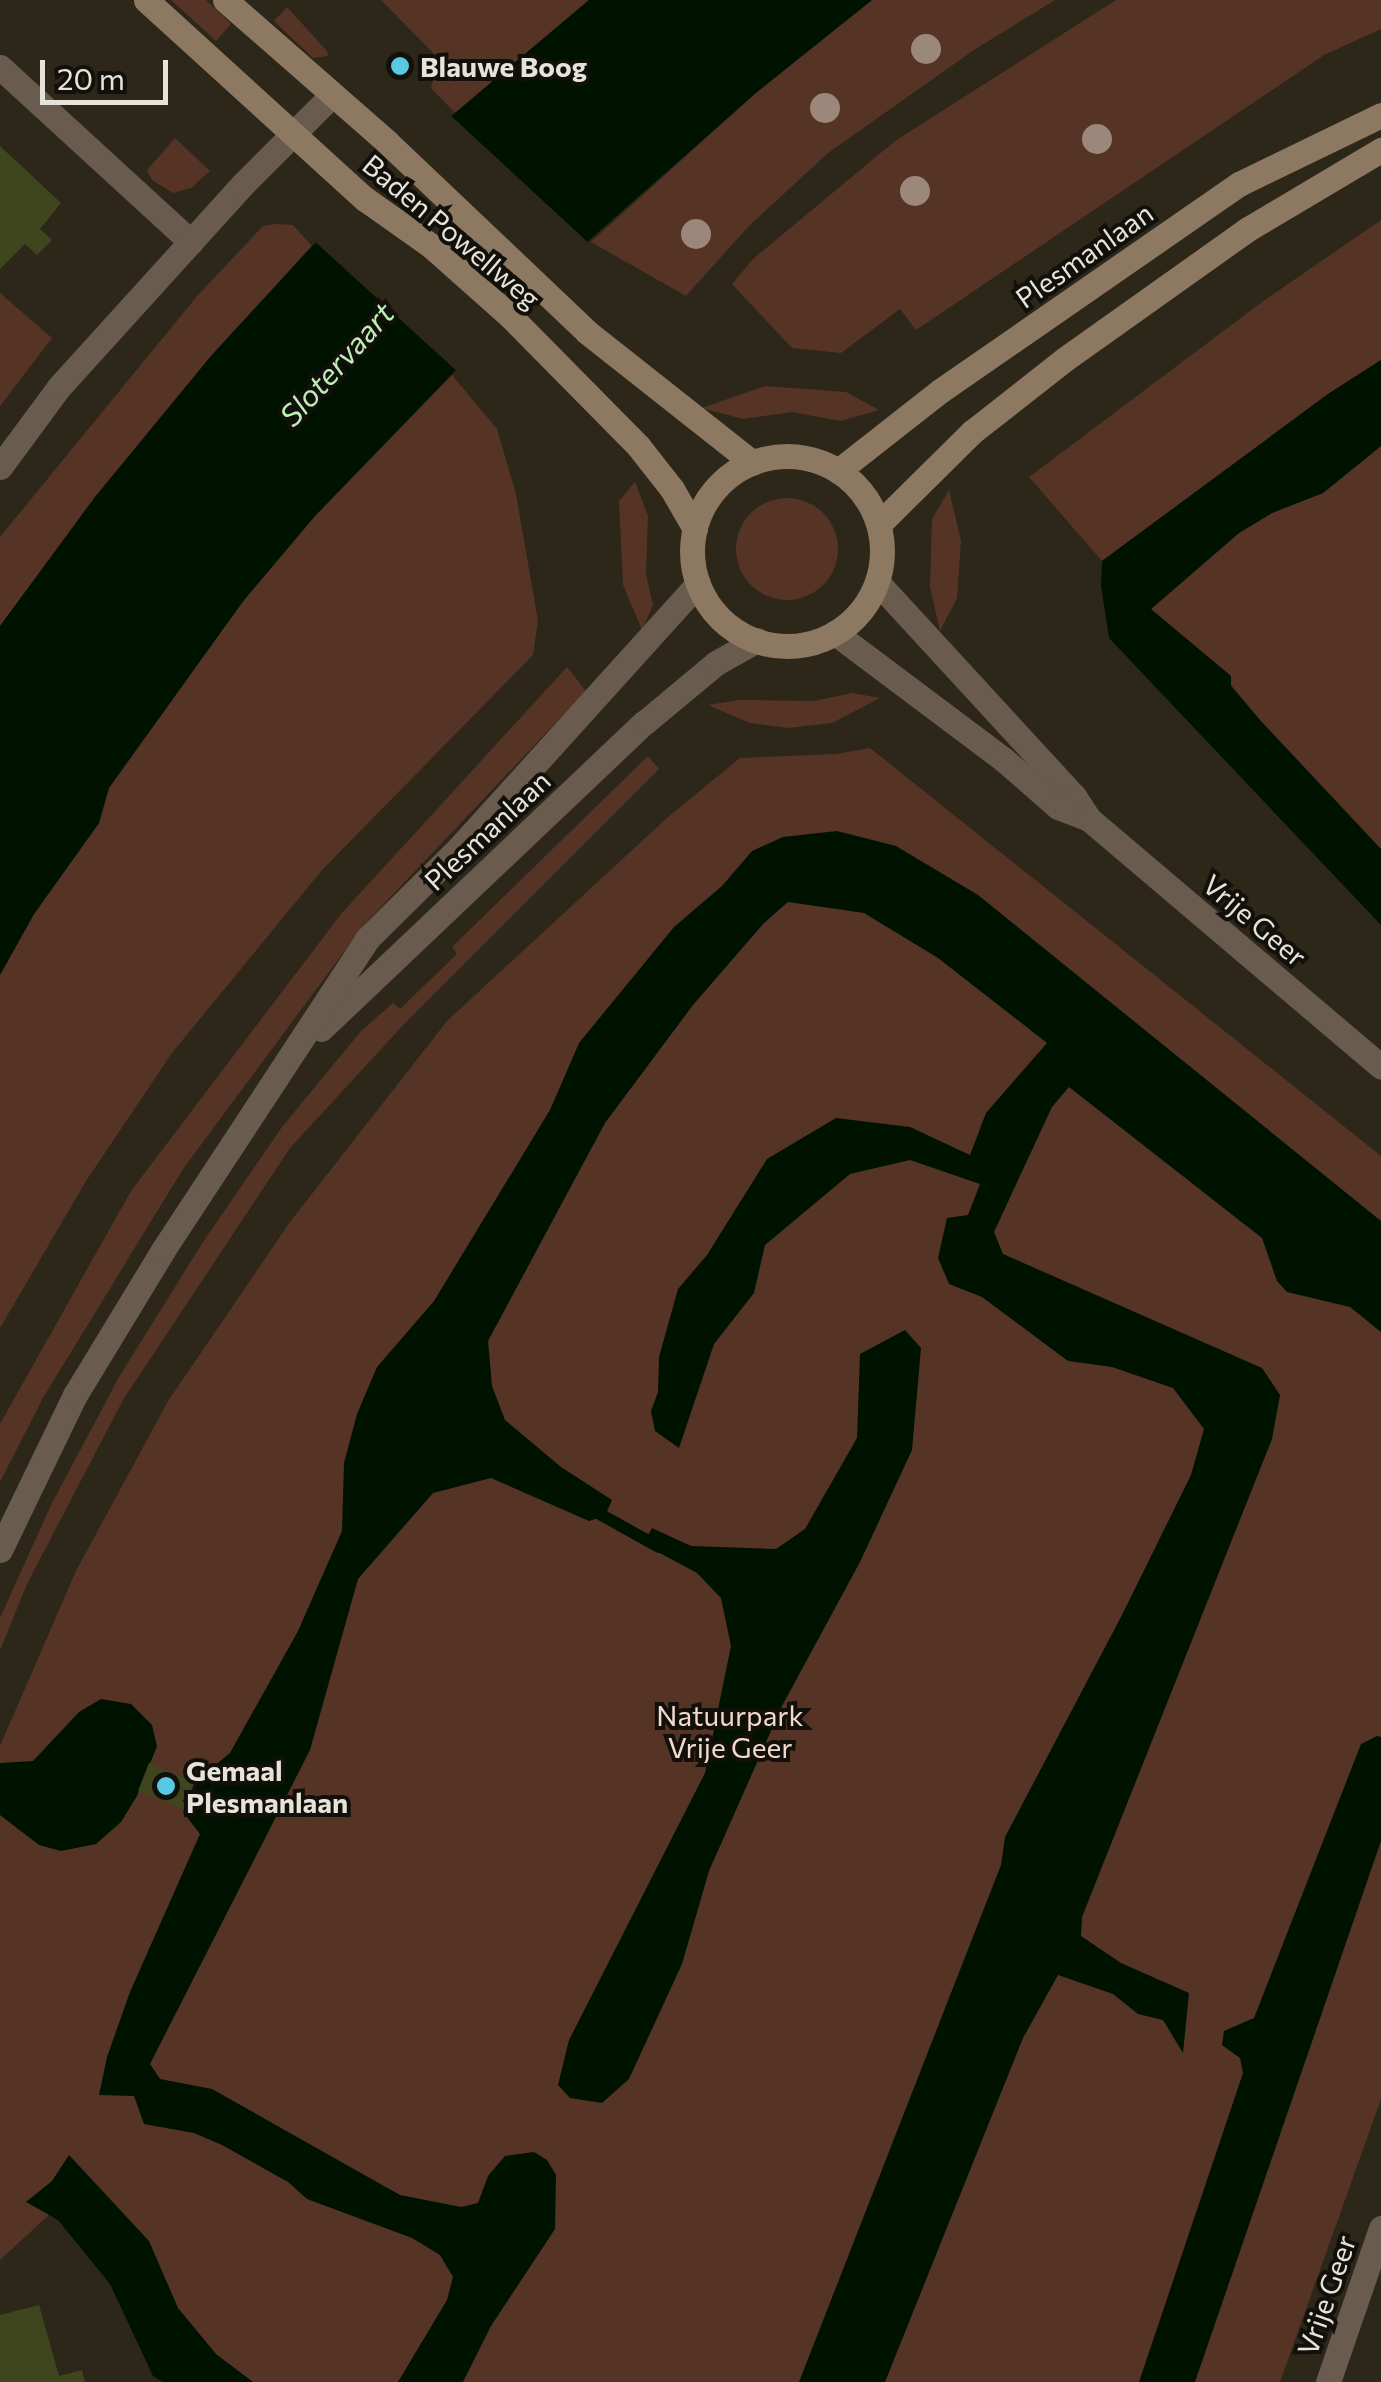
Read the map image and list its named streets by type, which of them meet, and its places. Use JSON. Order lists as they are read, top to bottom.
{
  "streets": {
    "main road": ["Baden Powellweg", "Plesmanlaan"],
    "street": ["Vrije Geer"]
  },
  "crossings": [
    ["Baden Powellweg", "Plesmanlaan"],
    ["Baden Powellweg", "Vrije Geer"],
    ["Plesmanlaan", "Vrije Geer"]
  ],
  "water": ["Slotervaart"],
  "parks": ["Natuurpark Vrije Geer"],
  "places": ["Blauwe Boog", "Gemaal Plesmanlaan"],
  "scale_bar": "20 m"
}
